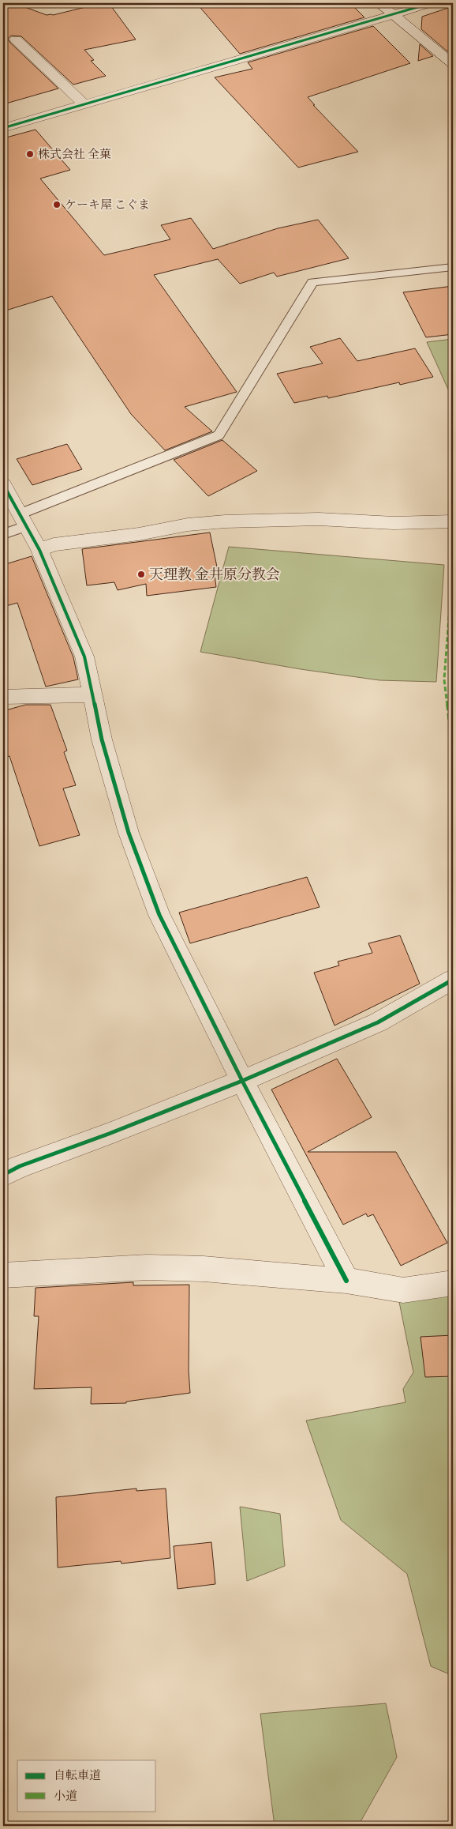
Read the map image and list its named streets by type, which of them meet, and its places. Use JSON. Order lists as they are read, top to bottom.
{
  "places": ["株式会社 全菓", "ケーキ屋 こぐま", "天理教 金井原分教会"],
  "legend": ["自転車道", "小道"]
}
